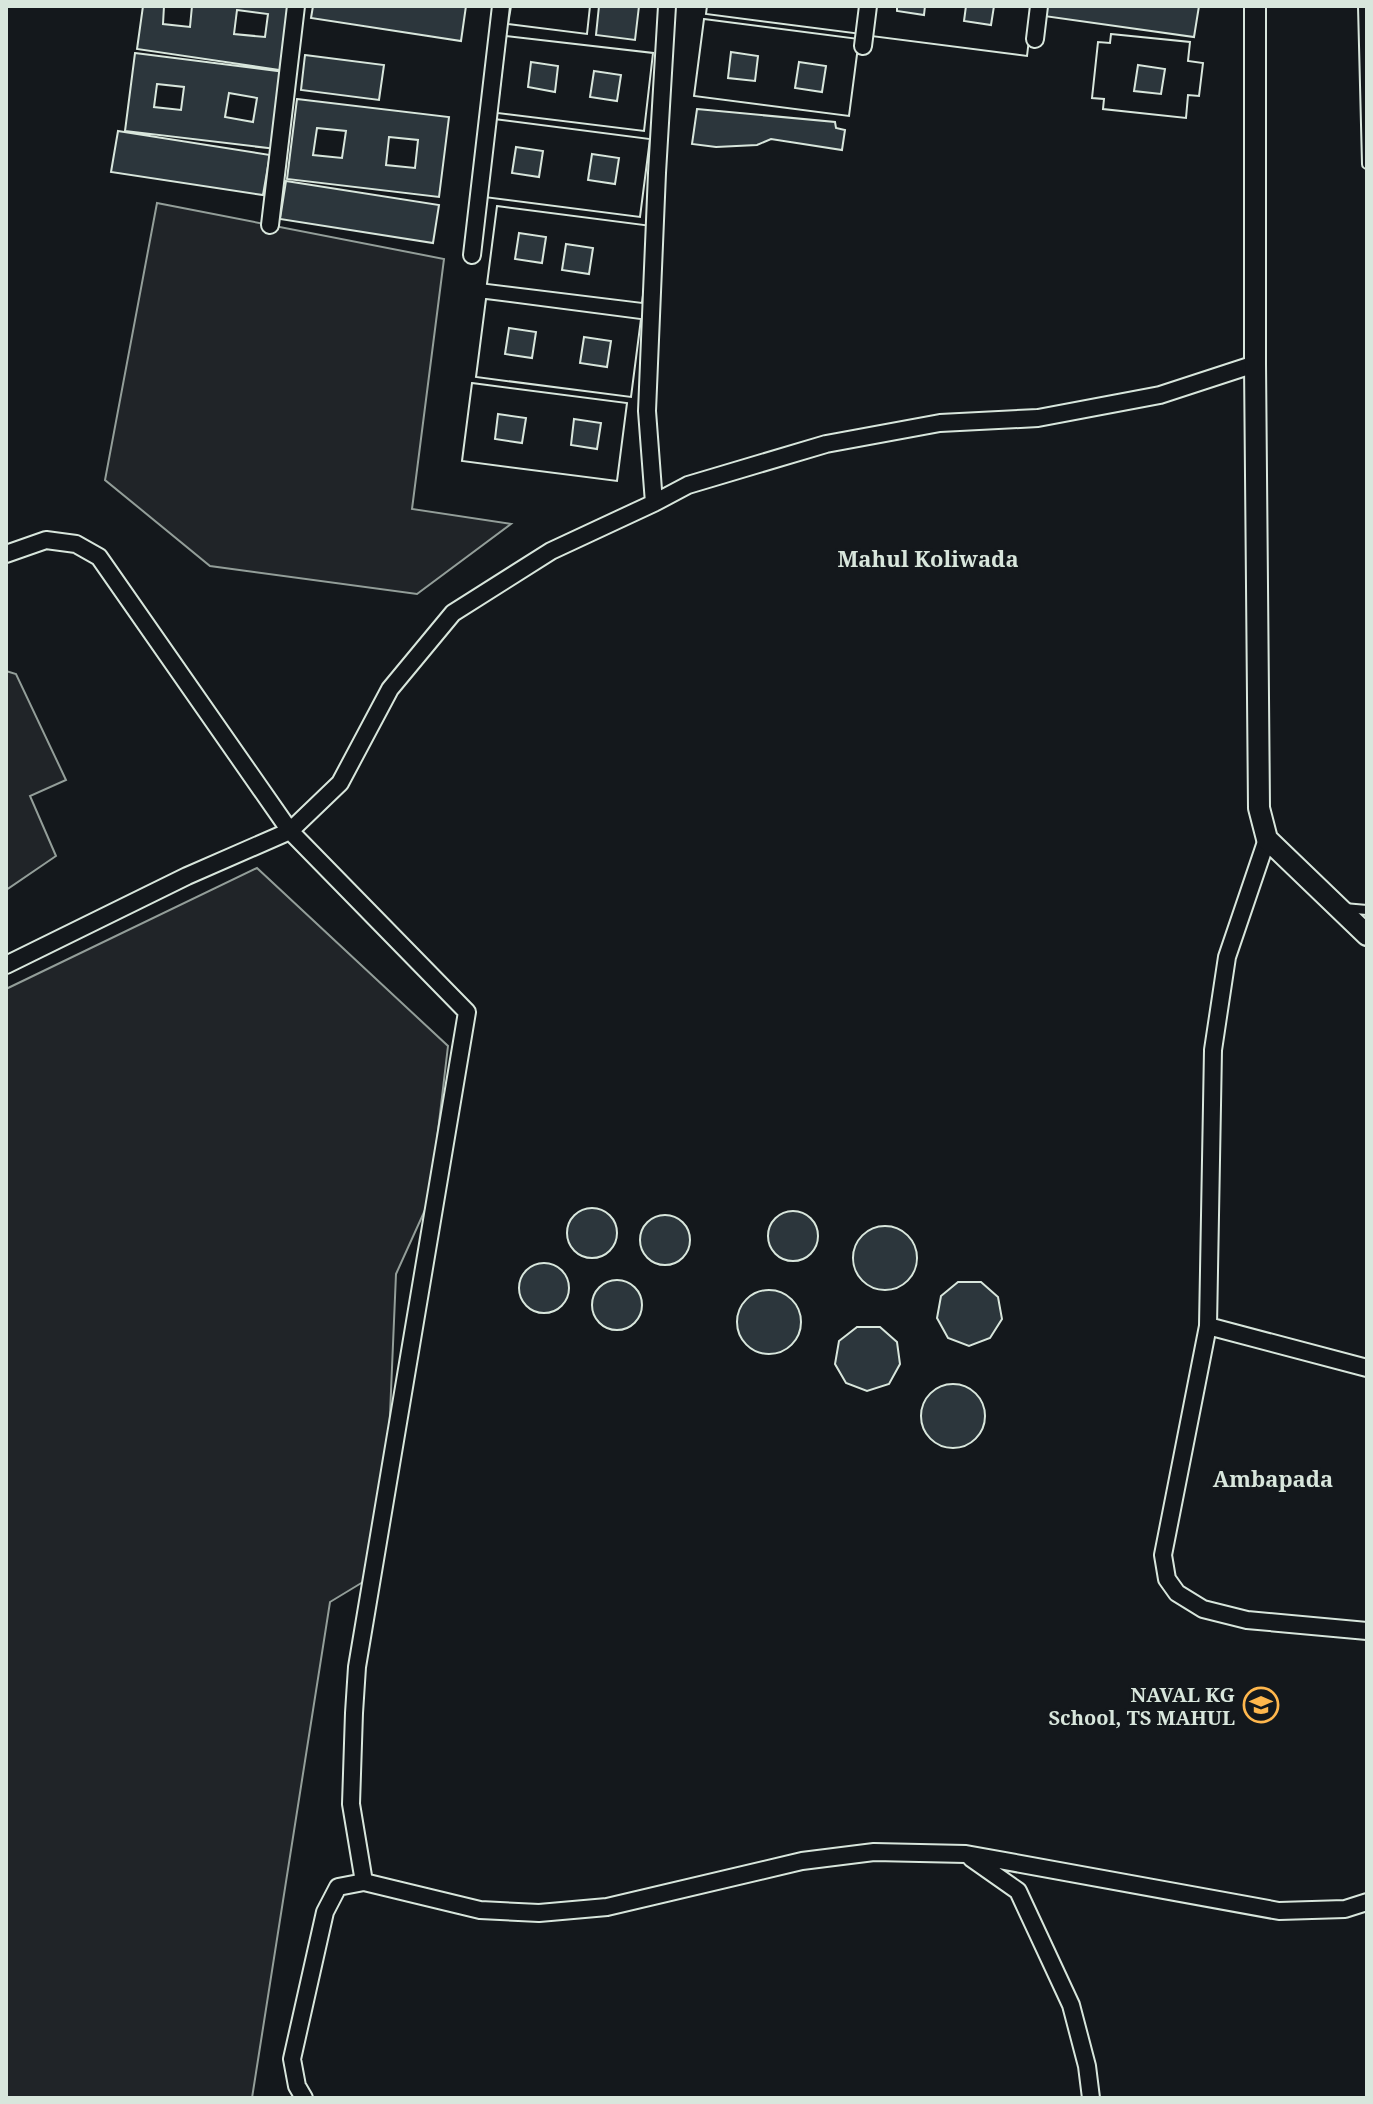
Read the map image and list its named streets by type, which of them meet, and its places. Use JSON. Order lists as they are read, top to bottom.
{
  "districts": ["Mahul Koliwada", "Ambapada"],
  "places": {
    "school or university": ["NAVAL KG School, TS MAHUL"]
  }
}
